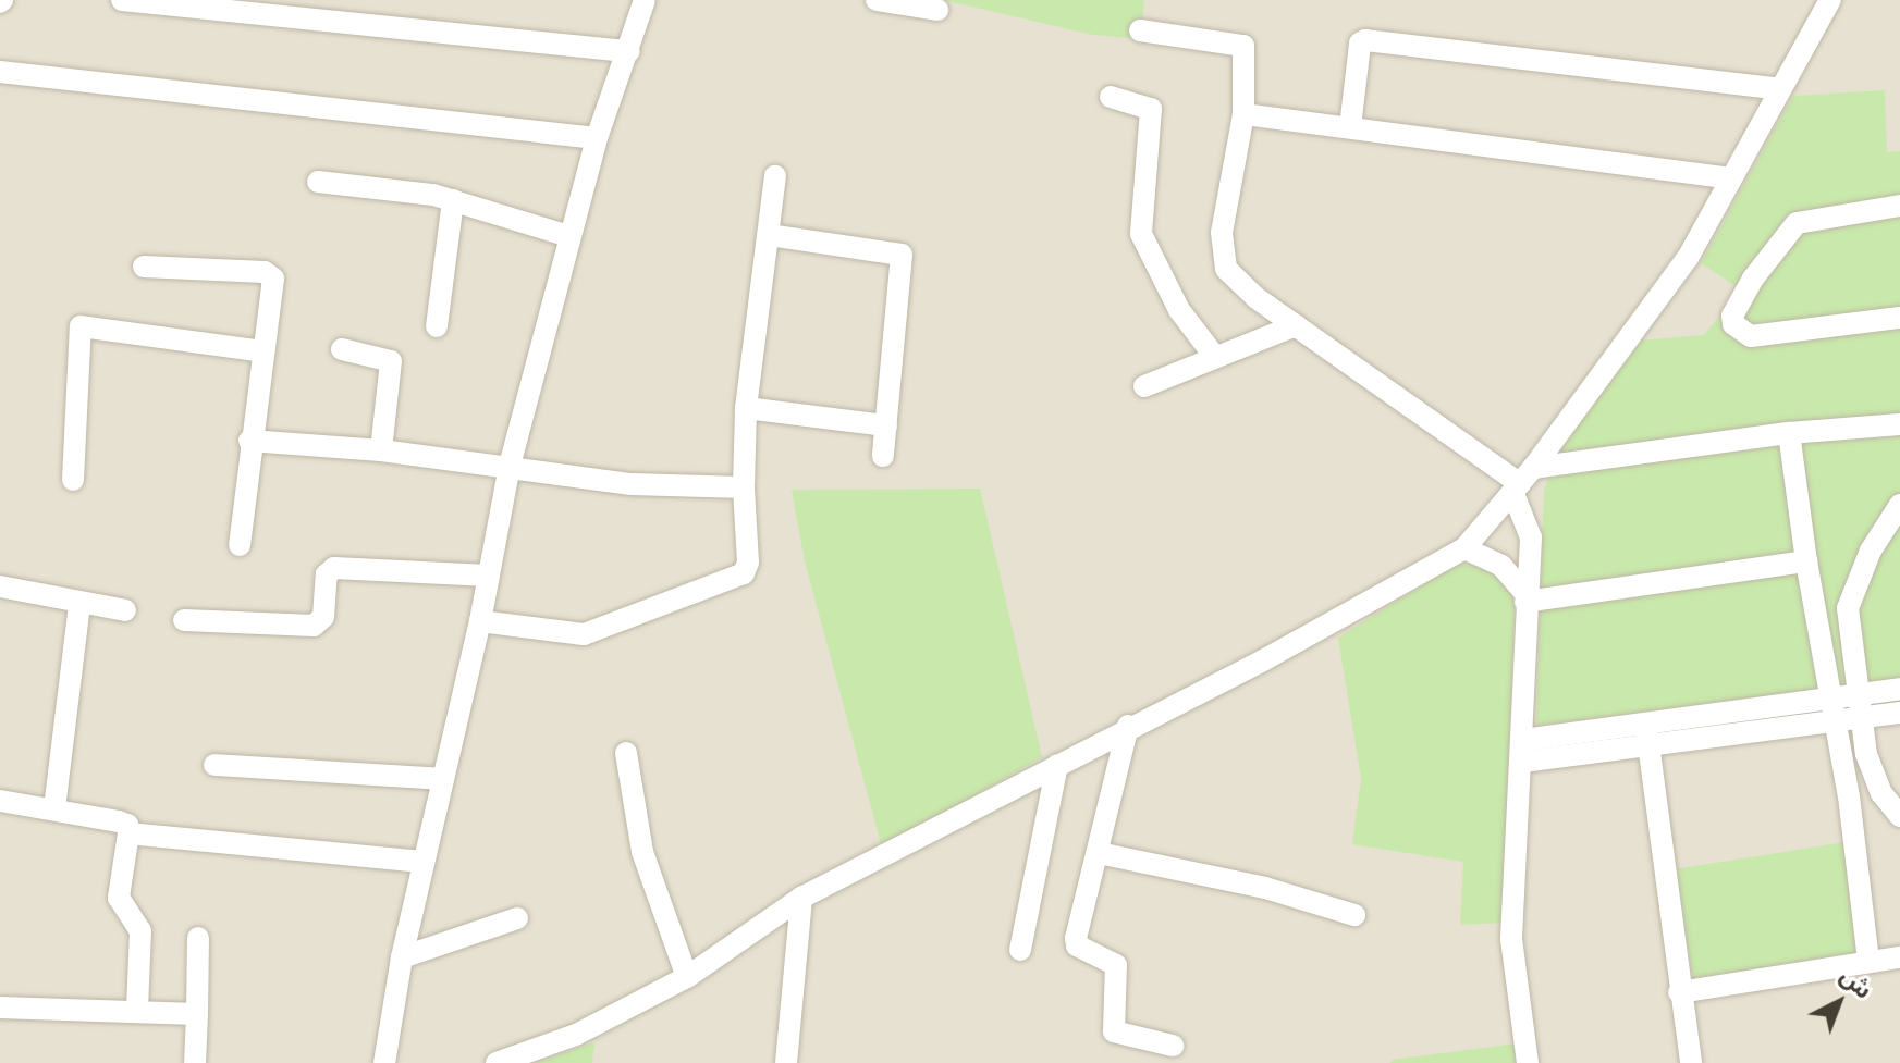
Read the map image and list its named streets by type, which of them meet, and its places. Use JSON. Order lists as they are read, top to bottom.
{
  "north": "top right"
}
